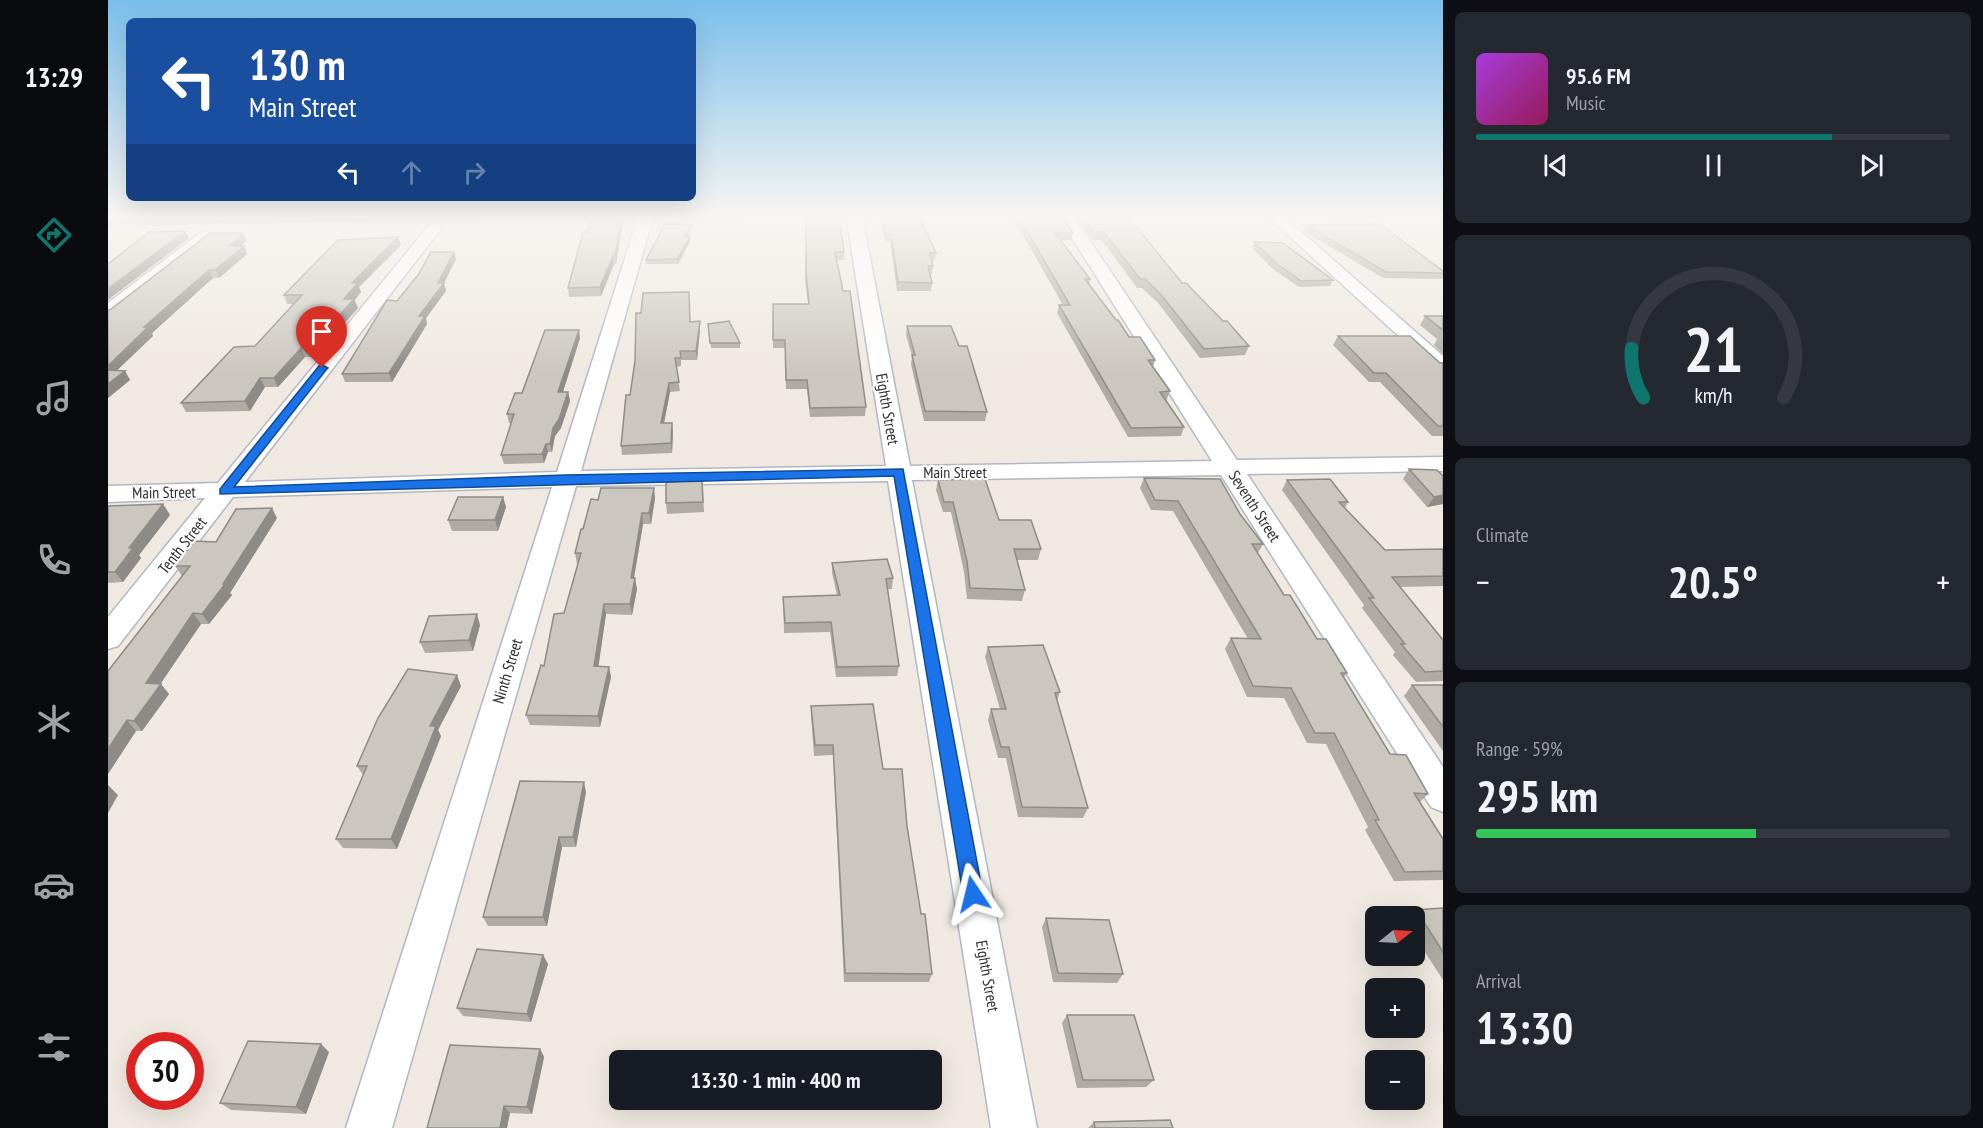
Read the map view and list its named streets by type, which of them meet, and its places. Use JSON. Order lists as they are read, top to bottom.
{
  "streets": {
    "street": [
      "Eighth Street",
      "Main Street",
      "Seventh Street",
      "Tenth Street",
      "Ninth Street"
    ]
  },
  "crossings": [
    ["Eighth Street", "Main Street"],
    ["Main Street", "Seventh Street"],
    ["Main Street", "Tenth Street"],
    ["Main Street", "Ninth Street"]
  ],
  "north": "right",
  "page": {
    "tabs": "13:29",
    "turn": ["130 m", "Main Street"],
    "song": ["95.6 FM", "Music"],
    "tile": [
      "Climate",
      ["Range · 59%", "295 km"],
      ["Arrival", "13:30"]
    ],
    "heat": ["−", "20.5°", "+"],
    "map_buttons": ["+", "−"],
    "limit": "30",
    "trip": "13:30 · 1 min · 400 m",
    "gauge": ["21", "km/h"]
  }
}
